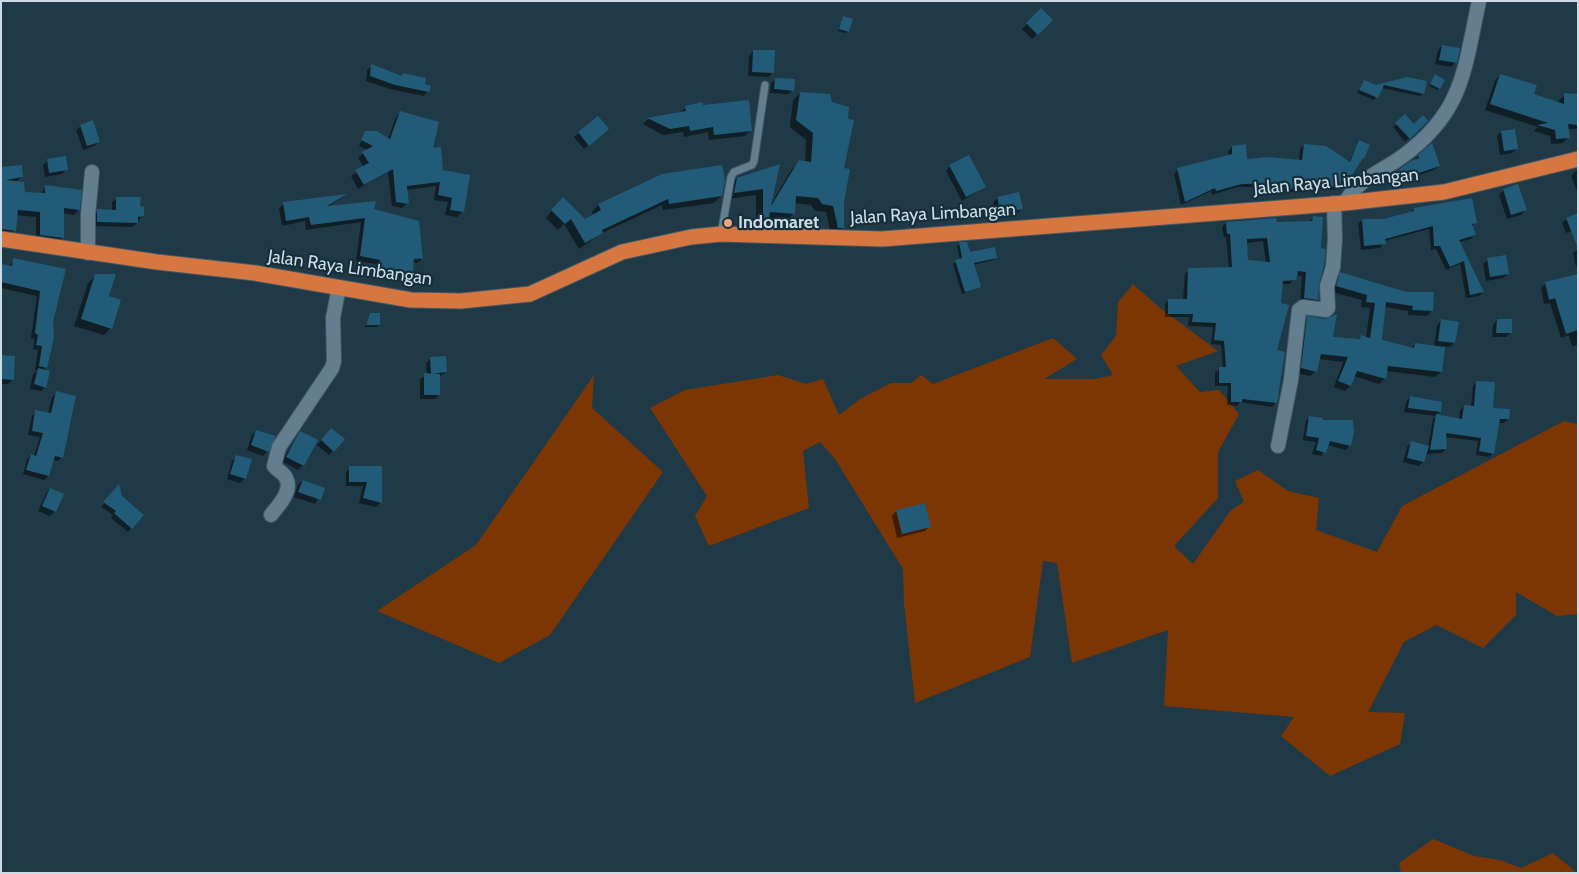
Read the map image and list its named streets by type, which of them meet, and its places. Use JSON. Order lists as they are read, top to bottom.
{
  "streets": {
    "highway": ["Jalan Raya Limbangan"]
  },
  "places": ["Indomaret"]
}
